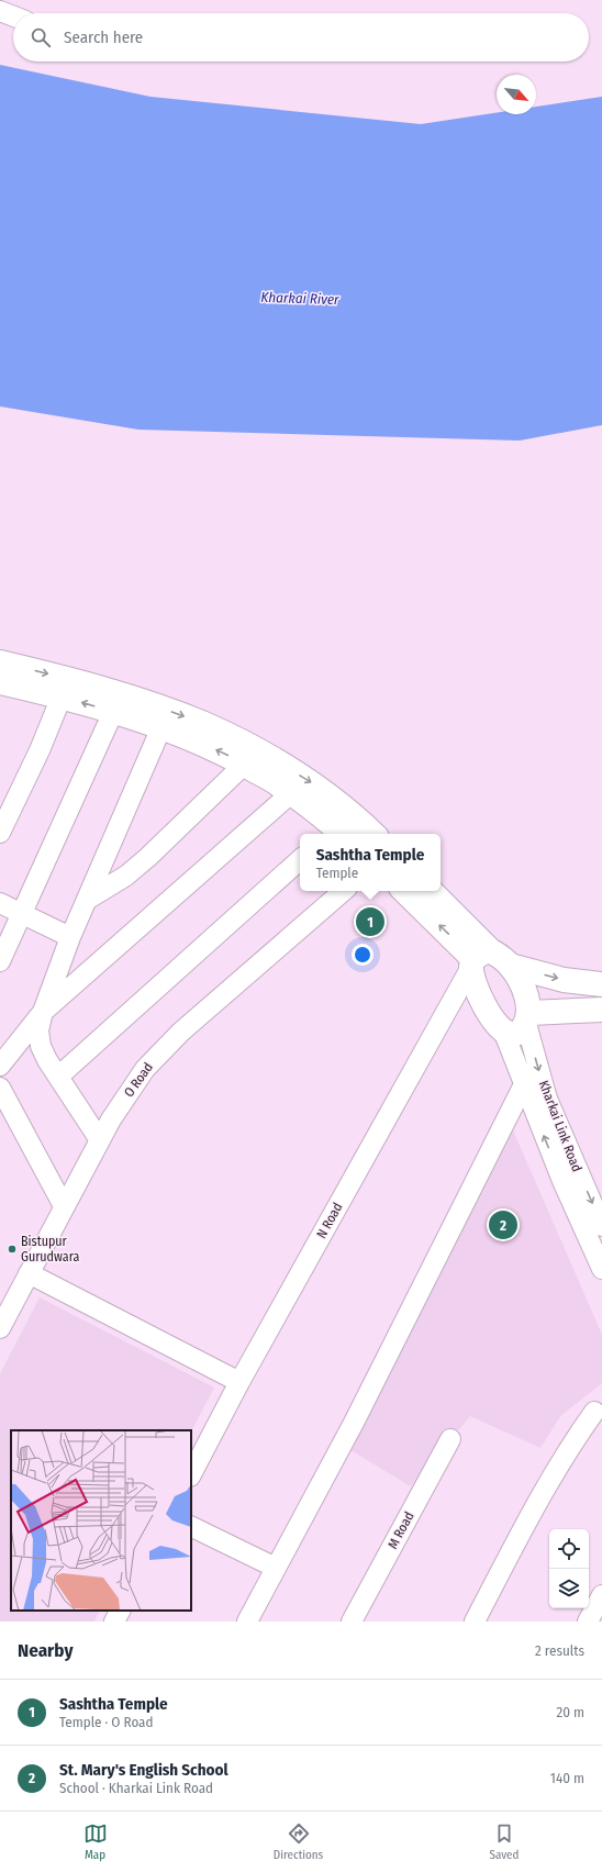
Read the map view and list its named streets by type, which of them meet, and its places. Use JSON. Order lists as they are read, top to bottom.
{
  "streets": {
    "street": [
      "O Road",
      "Kharkai Link Road",
      "N Road",
      "M Road"
    ]
  },
  "water": ["Kharkai River"],
  "places": ["Bistupur Gurudwara"],
  "north": "bottom right",
  "page": {
    "search": "Search here",
    "popup": ["Sashtha Temple", "Temple"],
    "pins": ["1", "2"],
    "heading": ["Nearby", "2 results"],
    "list": [
      {
        "mark": "1",
        "name": "Sashtha Temple",
        "note": "Temple · O Road",
        "value": "20 m"
      },
      {
        "mark": "2",
        "name": "St. Mary's English School",
        "note": "School · Kharkai Link Road",
        "value": "140 m"
      }
    ],
    "nav": ["Map", "Directions", "Saved"]
  }
}
